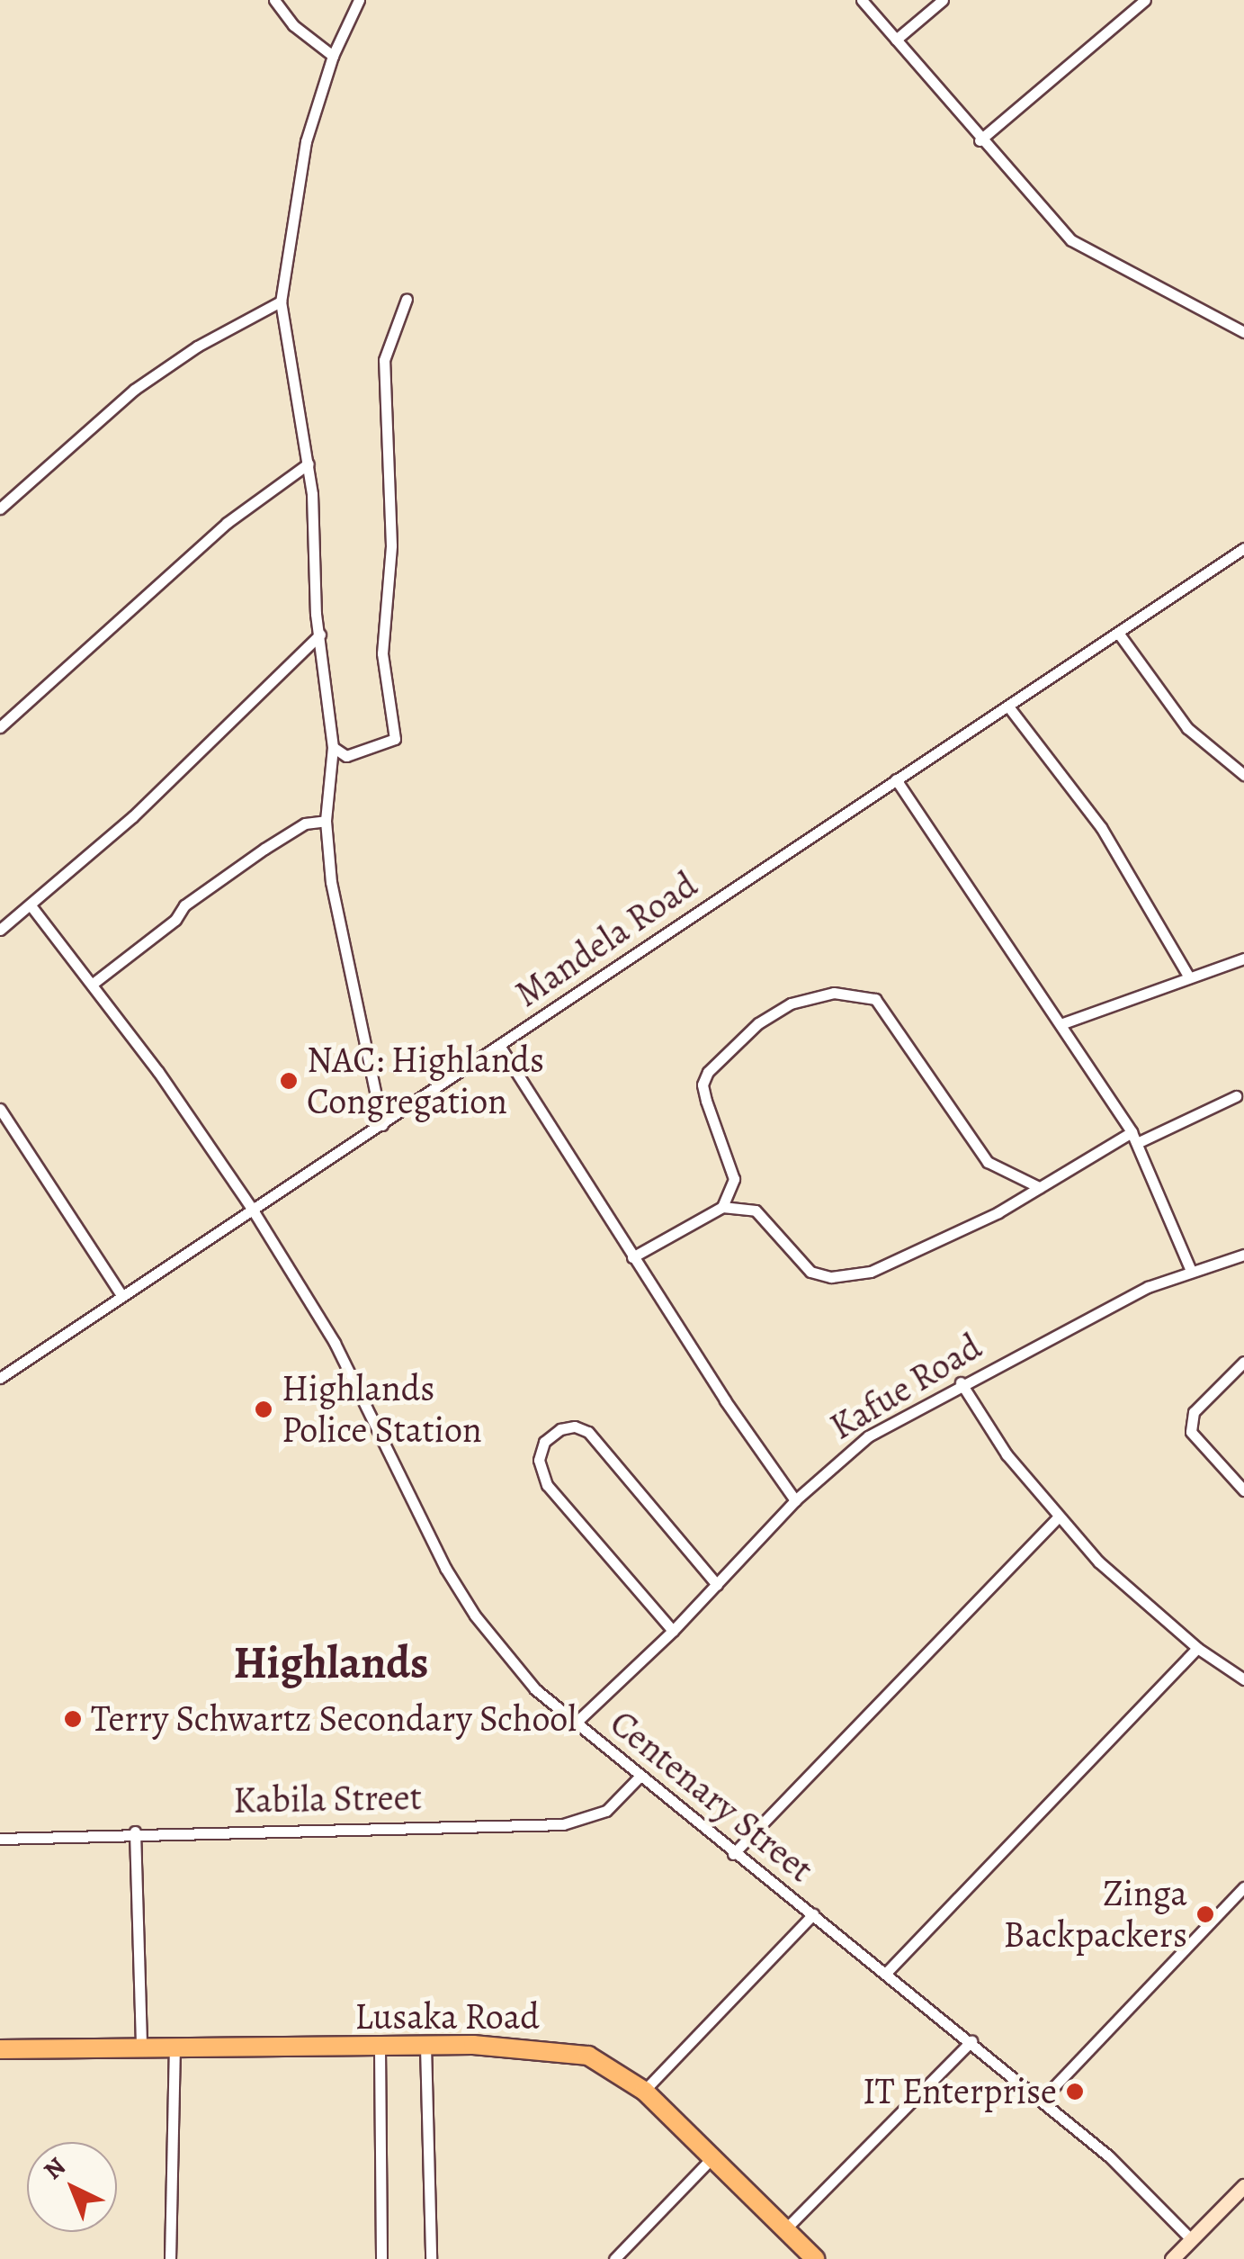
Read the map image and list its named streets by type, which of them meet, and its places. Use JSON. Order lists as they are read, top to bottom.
{
  "streets": {
    "highway": ["Lusaka Road"],
    "street": [
      "Mandela Road",
      "Kafue Road",
      "Centenary Street",
      "Kabila Street"
    ]
  },
  "crossings": [
    ["Mandela Road", "Centenary Street"],
    ["Kafue Road", "Centenary Street"],
    ["Centenary Street", "Kabila Street"]
  ],
  "districts": ["Highlands"],
  "places": [
    "NAC: Highlands Congregation",
    "Highlands Police Station",
    "Terry Schwartz Secondary School",
    "Zinga Backpackers",
    "IT Enterprise"
  ],
  "north": "top left"
}
